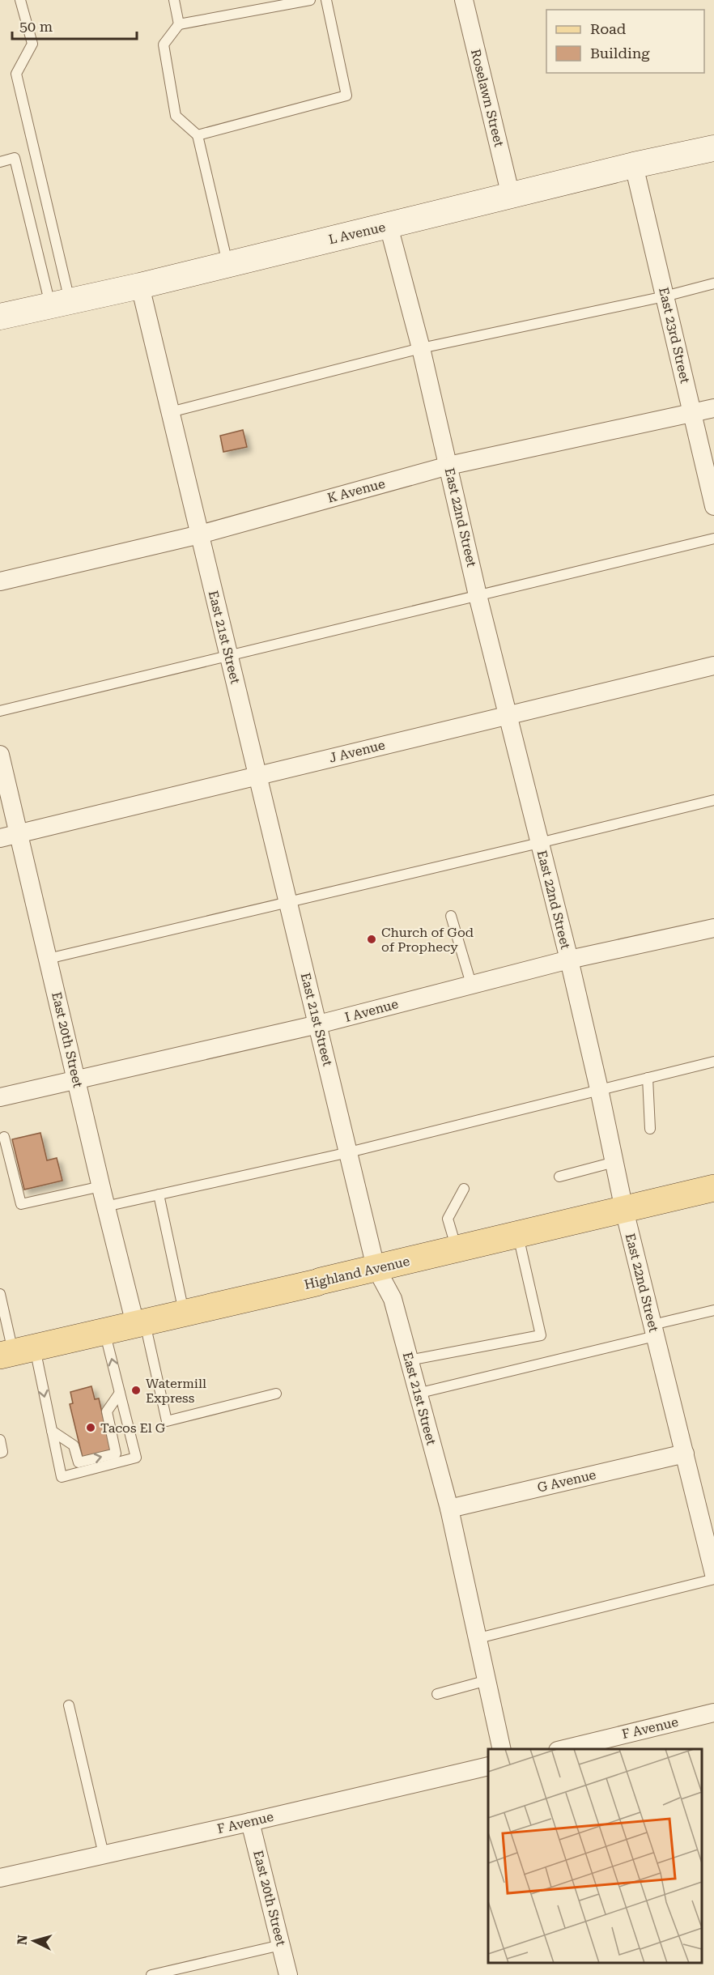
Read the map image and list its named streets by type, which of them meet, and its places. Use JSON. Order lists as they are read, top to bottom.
{
  "streets": {
    "main road": ["Highland Avenue"],
    "street": [
      "Roselawn Street",
      "L Avenue",
      "East 23rd Street",
      "K Avenue",
      "East 22nd Street",
      "East 21st Street",
      "J Avenue",
      "I Avenue",
      "East 20th Street",
      "G Avenue",
      "F Avenue"
    ]
  },
  "crossings": [
    ["Roselawn Street", "L Avenue"],
    ["L Avenue", "East 23rd Street"],
    ["L Avenue", "East 22nd Street"],
    ["L Avenue", "East 21st Street"],
    ["East 23rd Street", "K Avenue"],
    ["K Avenue", "East 22nd Street"],
    ["K Avenue", "East 21st Street"],
    ["East 22nd Street", "J Avenue"],
    ["East 22nd Street", "I Avenue"],
    ["East 22nd Street", "Highland Avenue"],
    ["East 22nd Street", "G Avenue"],
    ["East 21st Street", "J Avenue"],
    ["East 21st Street", "I Avenue"],
    ["East 21st Street", "Highland Avenue"],
    ["East 21st Street", "G Avenue"],
    ["J Avenue", "East 20th Street"],
    ["I Avenue", "East 20th Street"],
    ["East 20th Street", "Highland Avenue"],
    ["East 20th Street", "F Avenue"]
  ],
  "places": ["Church of God of Prophecy", "Watermill Express", "Tacos El G"],
  "legend": ["Road", "Building"],
  "scale_bar": "50 m",
  "north": "left"
}
